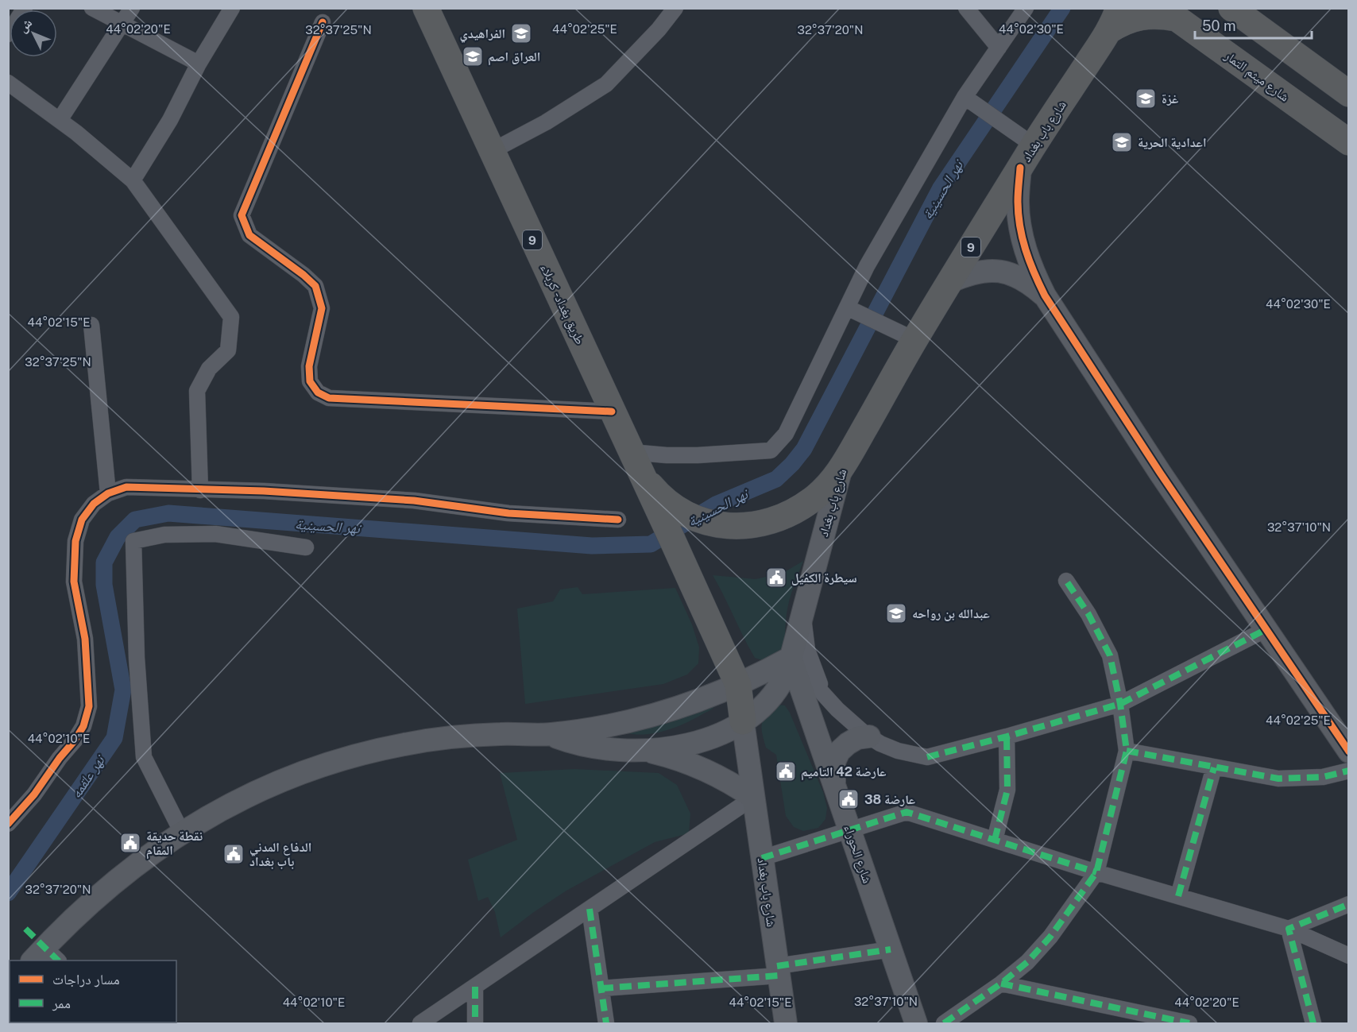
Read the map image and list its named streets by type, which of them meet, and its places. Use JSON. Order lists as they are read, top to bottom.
{
  "streets": {
    "highway": [
      "شارع ميثم التمار",
      "شارع باب بغداد",
      "9",
      "طريق بغداد - كربلاء"
    ],
    "street": ["شارع الحوراء"]
  },
  "crossings": [
    ["شارع ميثم التمار", "شارع باب بغداد"],
    ["شارع باب بغداد", "9"],
    ["شارع باب بغداد", "طريق بغداد - كربلاء"],
    ["شارع باب بغداد", "شارع الحوراء"],
    ["9", "طريق بغداد - كربلاء"]
  ],
  "water": ["نهر الحسينية", "نهر علقمه"],
  "places": {
    "school or university": [
      "الفراهيدي",
      "العراق اصم",
      "غزة",
      "اعدادية الحرية",
      "عبدالله بن رواحه"
    ],
    "public building": [
      "سيطرة الكفيل",
      "عارضة 42 التاميم",
      "عارضة 38",
      "نقطة حديقة المقام",
      "الدفاع المدني باب بغداد"
    ]
  },
  "legend": ["مسار دراجات", "ممر"],
  "scale_bar": "50 m",
  "north": "top left",
  "coordinates": [
    "44°02'20\"E",
    "44°02'25\"E",
    "44°02'30\"E",
    "32°37'25\"N",
    "32°37'20\"N",
    "44°02'15\"E",
    "32°37'10\"N",
    "44°02'10\"E"
  ]
}
